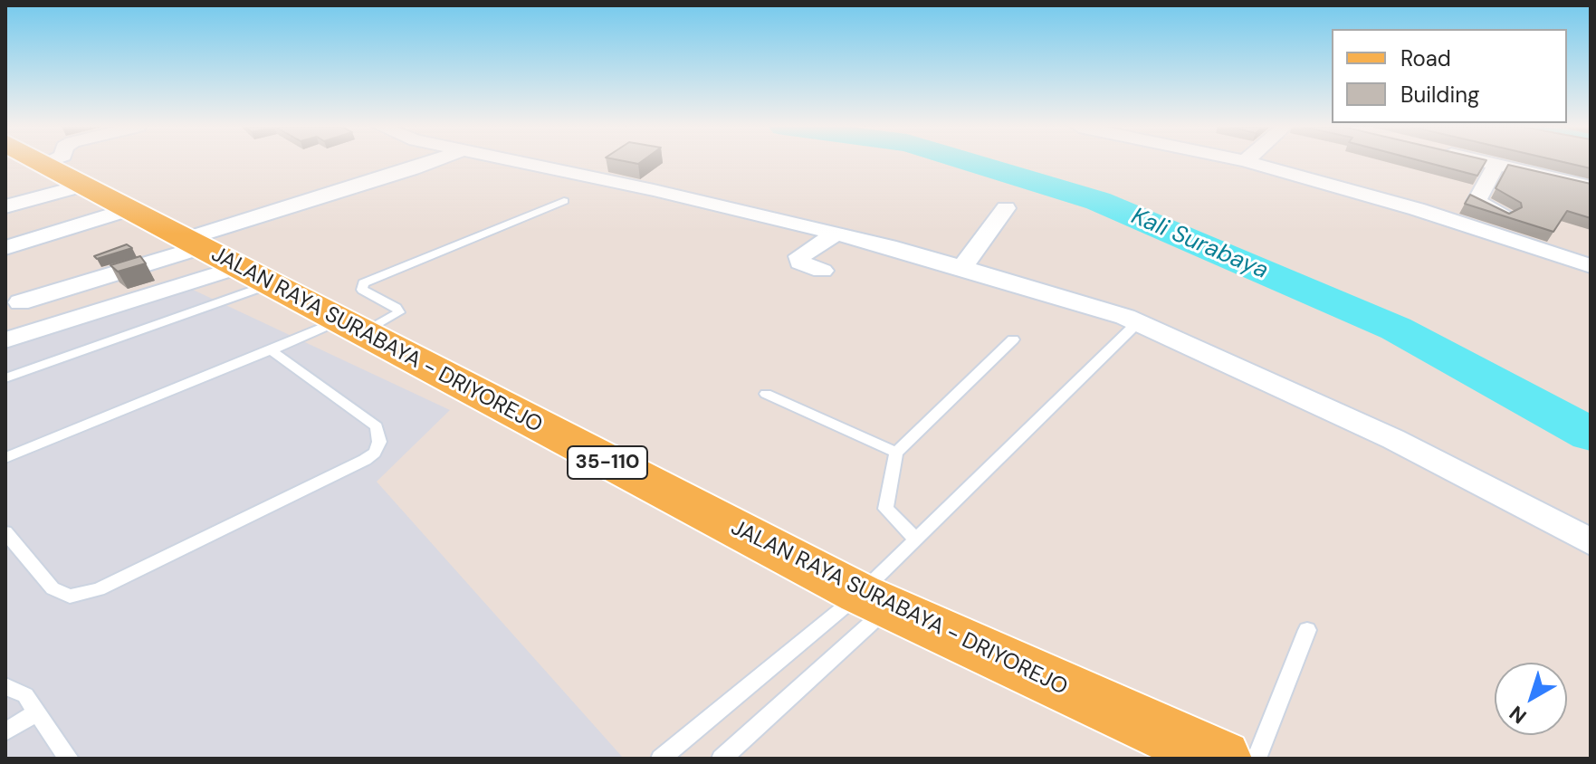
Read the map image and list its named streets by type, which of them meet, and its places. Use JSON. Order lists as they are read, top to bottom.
{
  "streets": {
    "main road": ["JALAN RAYA SURABAYA - DRIYOREJO", "35-110"]
  },
  "water": ["Kali Surabaya"],
  "legend": ["Road", "Building"],
  "north": "bottom left"
}
